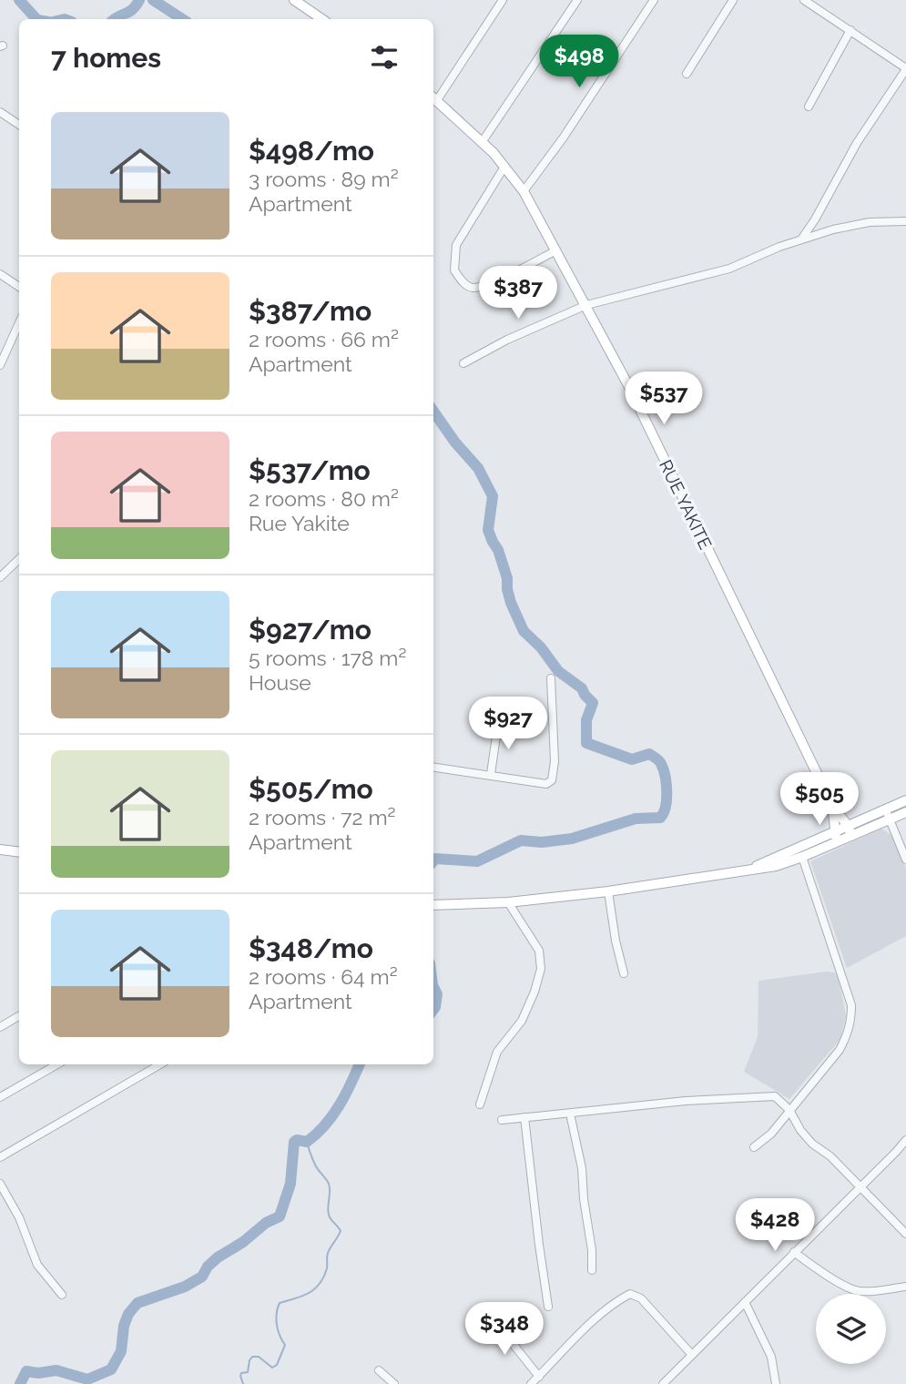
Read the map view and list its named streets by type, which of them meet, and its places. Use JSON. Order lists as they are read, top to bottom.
{
  "streets": {
    "main road": ["RUE YAKITE"]
  },
  "page": {
    "heading": "7 homes",
    "price": [
      "$498",
      "$387",
      "$537",
      "$927",
      "$505",
      "$428",
      "$348"
    ],
    "list": [
      {
        "name": "$498/mo",
        "note": "3 rooms · 89 m² · Apartment"
      },
      {
        "name": "$387/mo",
        "note": "2 rooms · 66 m² · Apartment"
      },
      {
        "name": "$537/mo",
        "note": "2 rooms · 80 m² · Rue Yakite"
      },
      {
        "name": "$927/mo",
        "note": "5 rooms · 178 m² · House"
      },
      {
        "name": "$505/mo",
        "note": "2 rooms · 72 m² · Apartment"
      },
      {
        "name": "$348/mo",
        "note": "2 rooms · 64 m² · Apartment"
      }
    ]
  }
}
